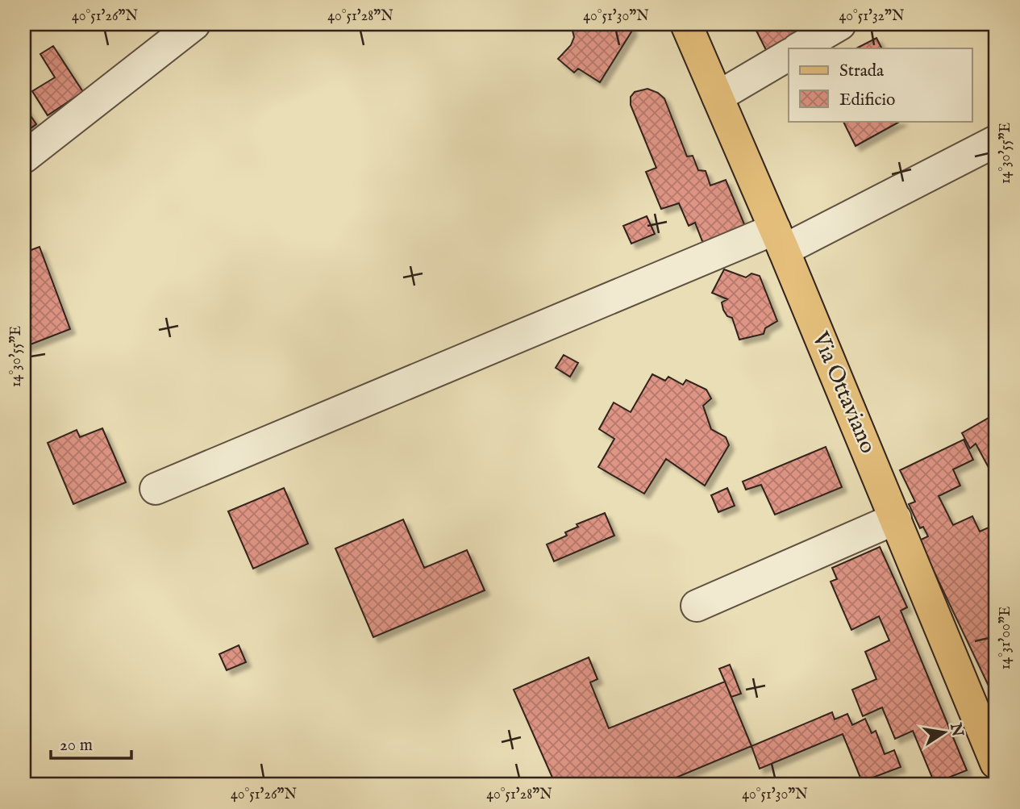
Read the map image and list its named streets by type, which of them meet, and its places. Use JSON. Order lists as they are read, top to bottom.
{
  "streets": {
    "main road": ["Via Ottaviano"]
  },
  "legend": ["Strada", "Edificio"],
  "scale_bar": "20 m",
  "north": "right",
  "coordinates": [
    "40°51'26\"N",
    "40°51'28\"N",
    "40°51'30\"N",
    "40°51'32\"N",
    "14°30'55\"E",
    "14°31'00\"E"
  ]
}
